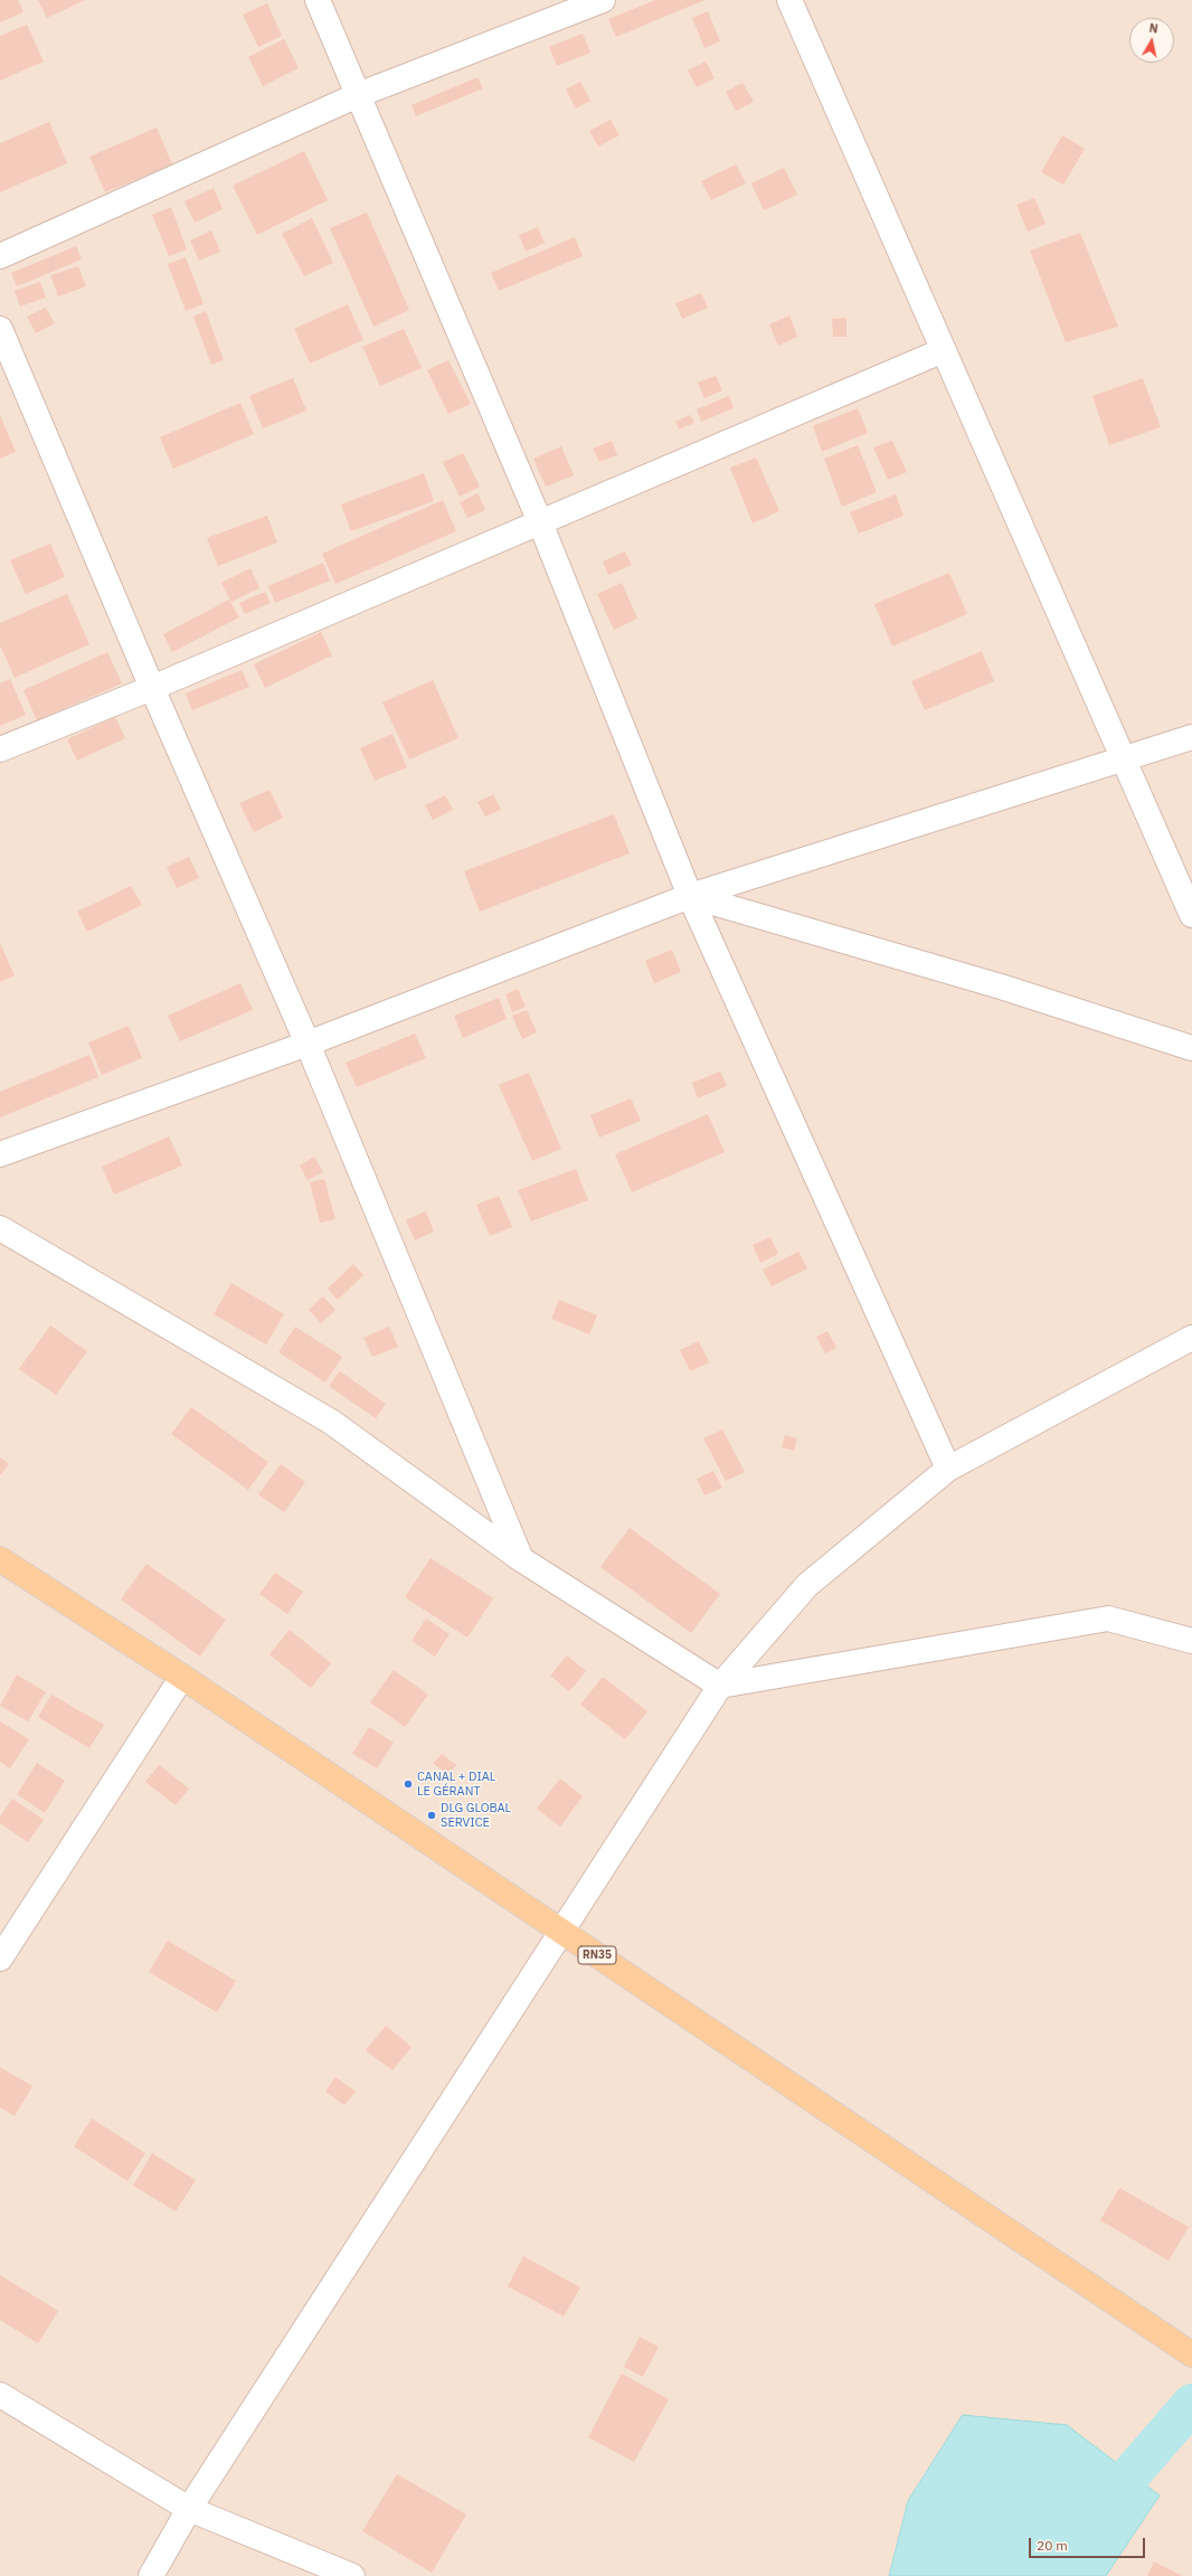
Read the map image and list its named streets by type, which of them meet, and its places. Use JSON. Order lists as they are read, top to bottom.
{
  "streets": {
    "main road": ["RN35"]
  },
  "places": ["CANAL + DIAL LE GÉRANT", "DLG GLOBAL SERVICE"],
  "scale_bar": "20 m",
  "north": "top"
}
